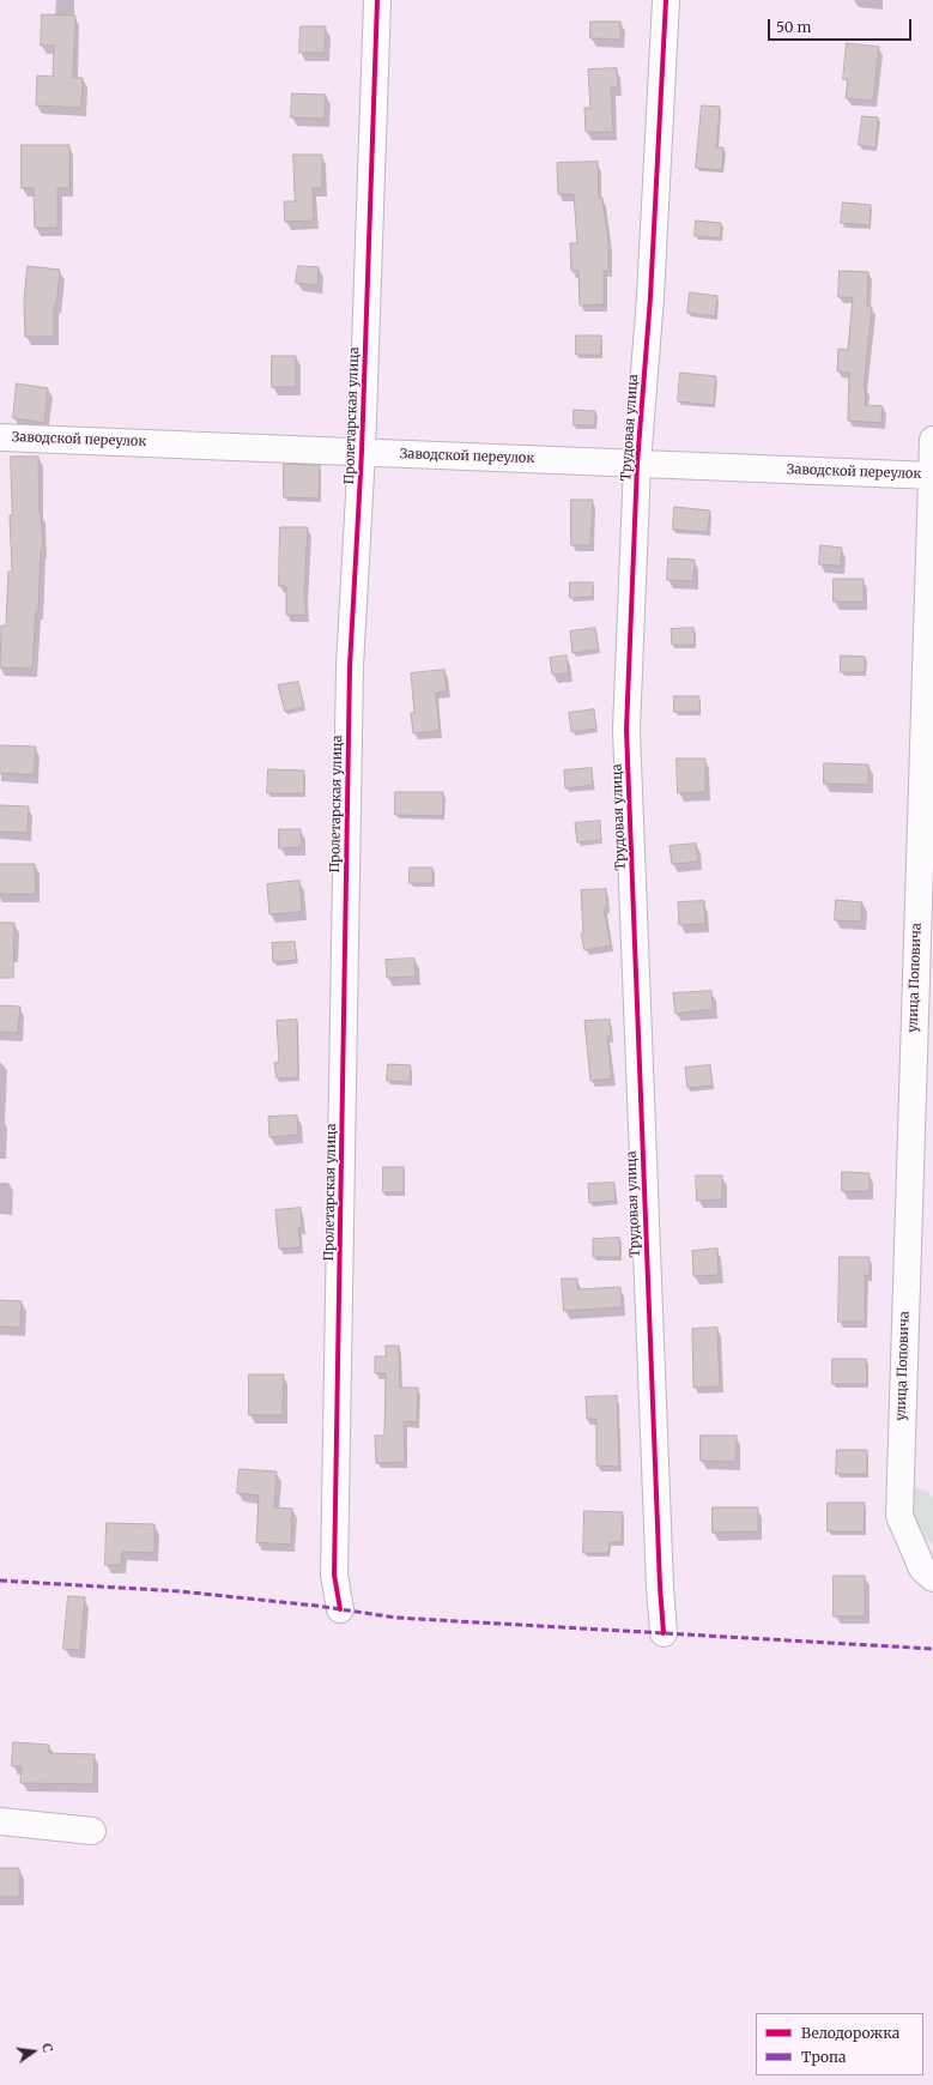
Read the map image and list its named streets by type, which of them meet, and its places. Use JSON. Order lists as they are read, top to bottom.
{
  "streets": {
    "street": [
      "Пролетарская улица",
      "Трудовая улица",
      "Заводской переулок",
      "улица Поповича"
    ]
  },
  "crossings": [
    ["Пролетарская улица", "Заводской переулок"],
    ["Трудовая улица", "Заводской переулок"],
    ["Заводской переулок", "улица Поповича"]
  ],
  "legend": ["Велодорожка", "Тропа"],
  "scale_bar": "50 m",
  "north": "right"
}
